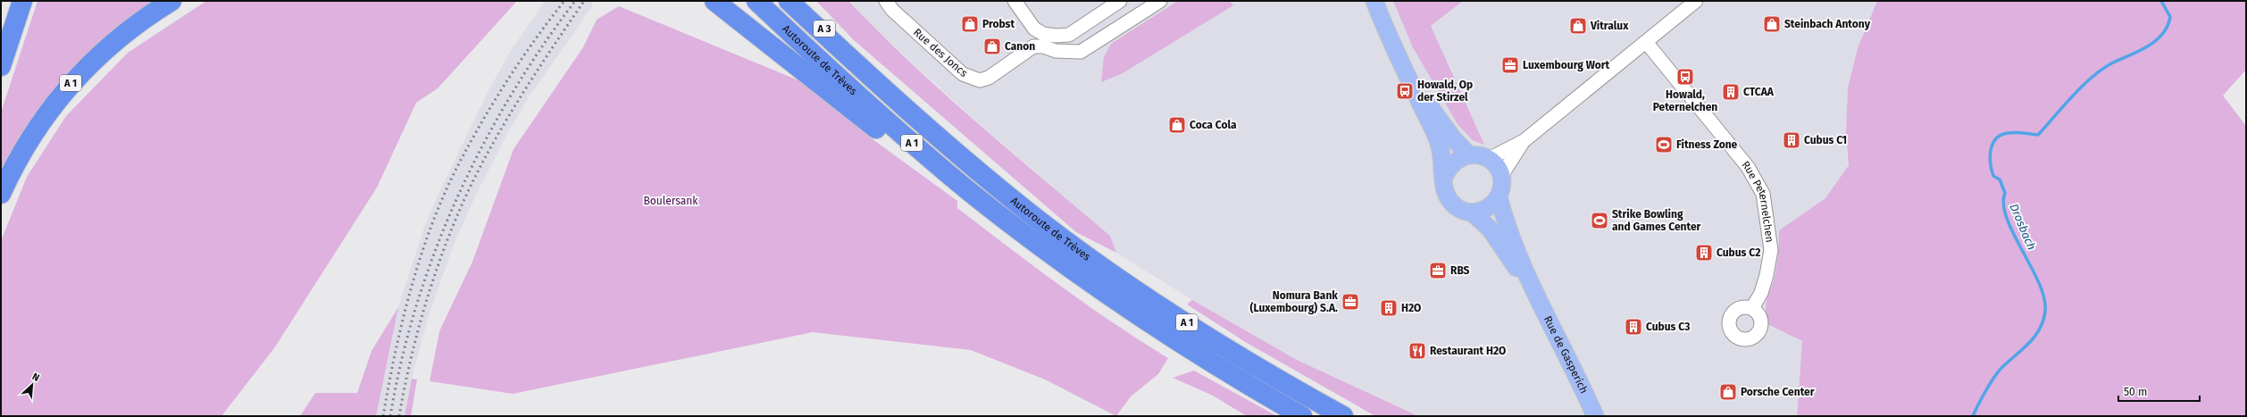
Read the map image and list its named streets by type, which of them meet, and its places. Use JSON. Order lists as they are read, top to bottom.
{
  "streets": {
    "highway": ["A 3", "Autoroute de Trèves", "A 1"],
    "main road": ["Rue de Gasperich"],
    "street": ["Rue des Joncs", "Rue Peternelchen"]
  },
  "crossings": [
    ["A 3", "Autoroute de Trèves"],
    ["Autoroute de Trèves", "A 1"]
  ],
  "water": ["Drosbach"],
  "parks": ["Boulersank"],
  "places": {
    "shop": [
      "Probst",
      "Steinbach Antony",
      "Vitralux",
      "Canon",
      "Coca Cola",
      "Porsche Center"
    ],
    "office": ["Luxembourg Wort", "RBS", "Nomura Bank (Luxembourg) S.A."],
    "bus stop": ["Howald, Peternelchen", "Howald, Op der Stirzel"],
    "building": [
      "CTCAA",
      "Cubus C1",
      "Cubus C2",
      "H2O",
      "Cubus C3"
    ],
    "sports": ["Fitness Zone", "Strike Bowling and Games Center"],
    "restaurant": ["Restaurant H2O"]
  },
  "scale_bar": "50 m",
  "north": "top right"
}
